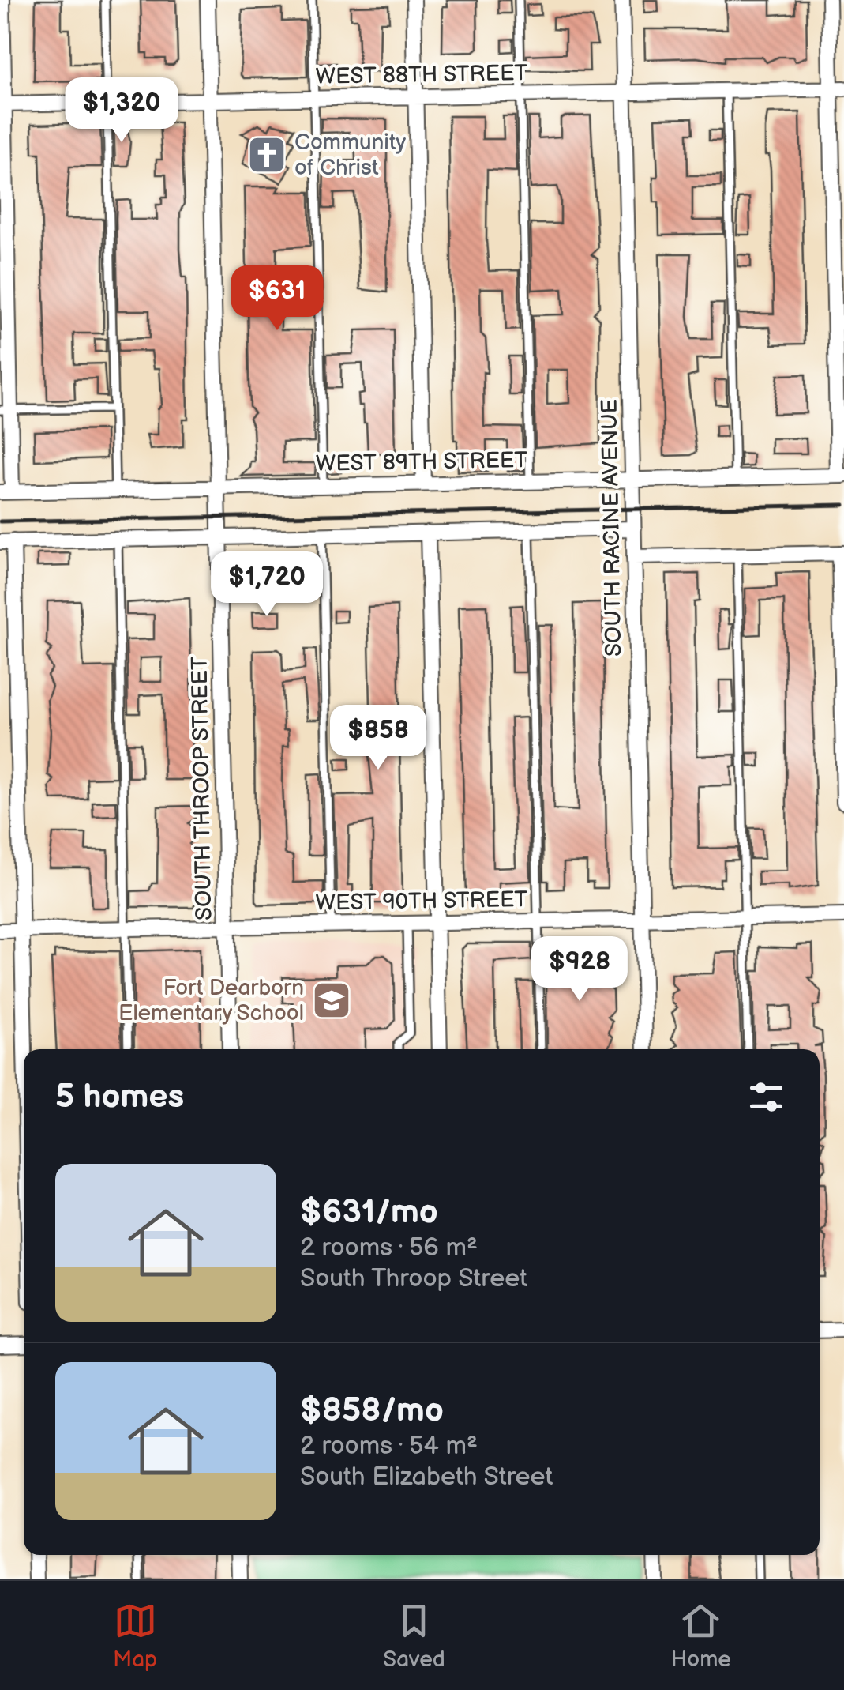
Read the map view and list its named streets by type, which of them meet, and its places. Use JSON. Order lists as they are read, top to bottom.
{
  "streets": {
    "street": [
      "WEST 88TH STREET",
      "WEST 89TH STREET",
      "SOUTH RACINE AVENUE",
      "SOUTH THROOP STREET",
      "WEST 90TH STREET"
    ]
  },
  "crossings": [
    ["WEST 88TH STREET", "SOUTH RACINE AVENUE"],
    ["WEST 88TH STREET", "SOUTH THROOP STREET"],
    ["WEST 89TH STREET", "SOUTH RACINE AVENUE"],
    ["WEST 89TH STREET", "SOUTH THROOP STREET"],
    ["SOUTH RACINE AVENUE", "WEST 90TH STREET"],
    ["SOUTH THROOP STREET", "WEST 90TH STREET"]
  ],
  "places": {
    "church": ["Community of Christ"],
    "school or university": ["Fort Dearborn Elementary School"]
  },
  "page": {
    "price": [
      "$1,320",
      "$631",
      "$1,720",
      "$858",
      "$928"
    ],
    "heading": "5 homes",
    "list": [
      {
        "name": "$631/mo",
        "note": "2 rooms · 56 m² · South Throop Street"
      },
      {
        "name": "$858/mo",
        "note": "2 rooms · 54 m² · South Elizabeth Street"
      }
    ],
    "tabs": ["Map", "Saved", "Home"]
  }
}
